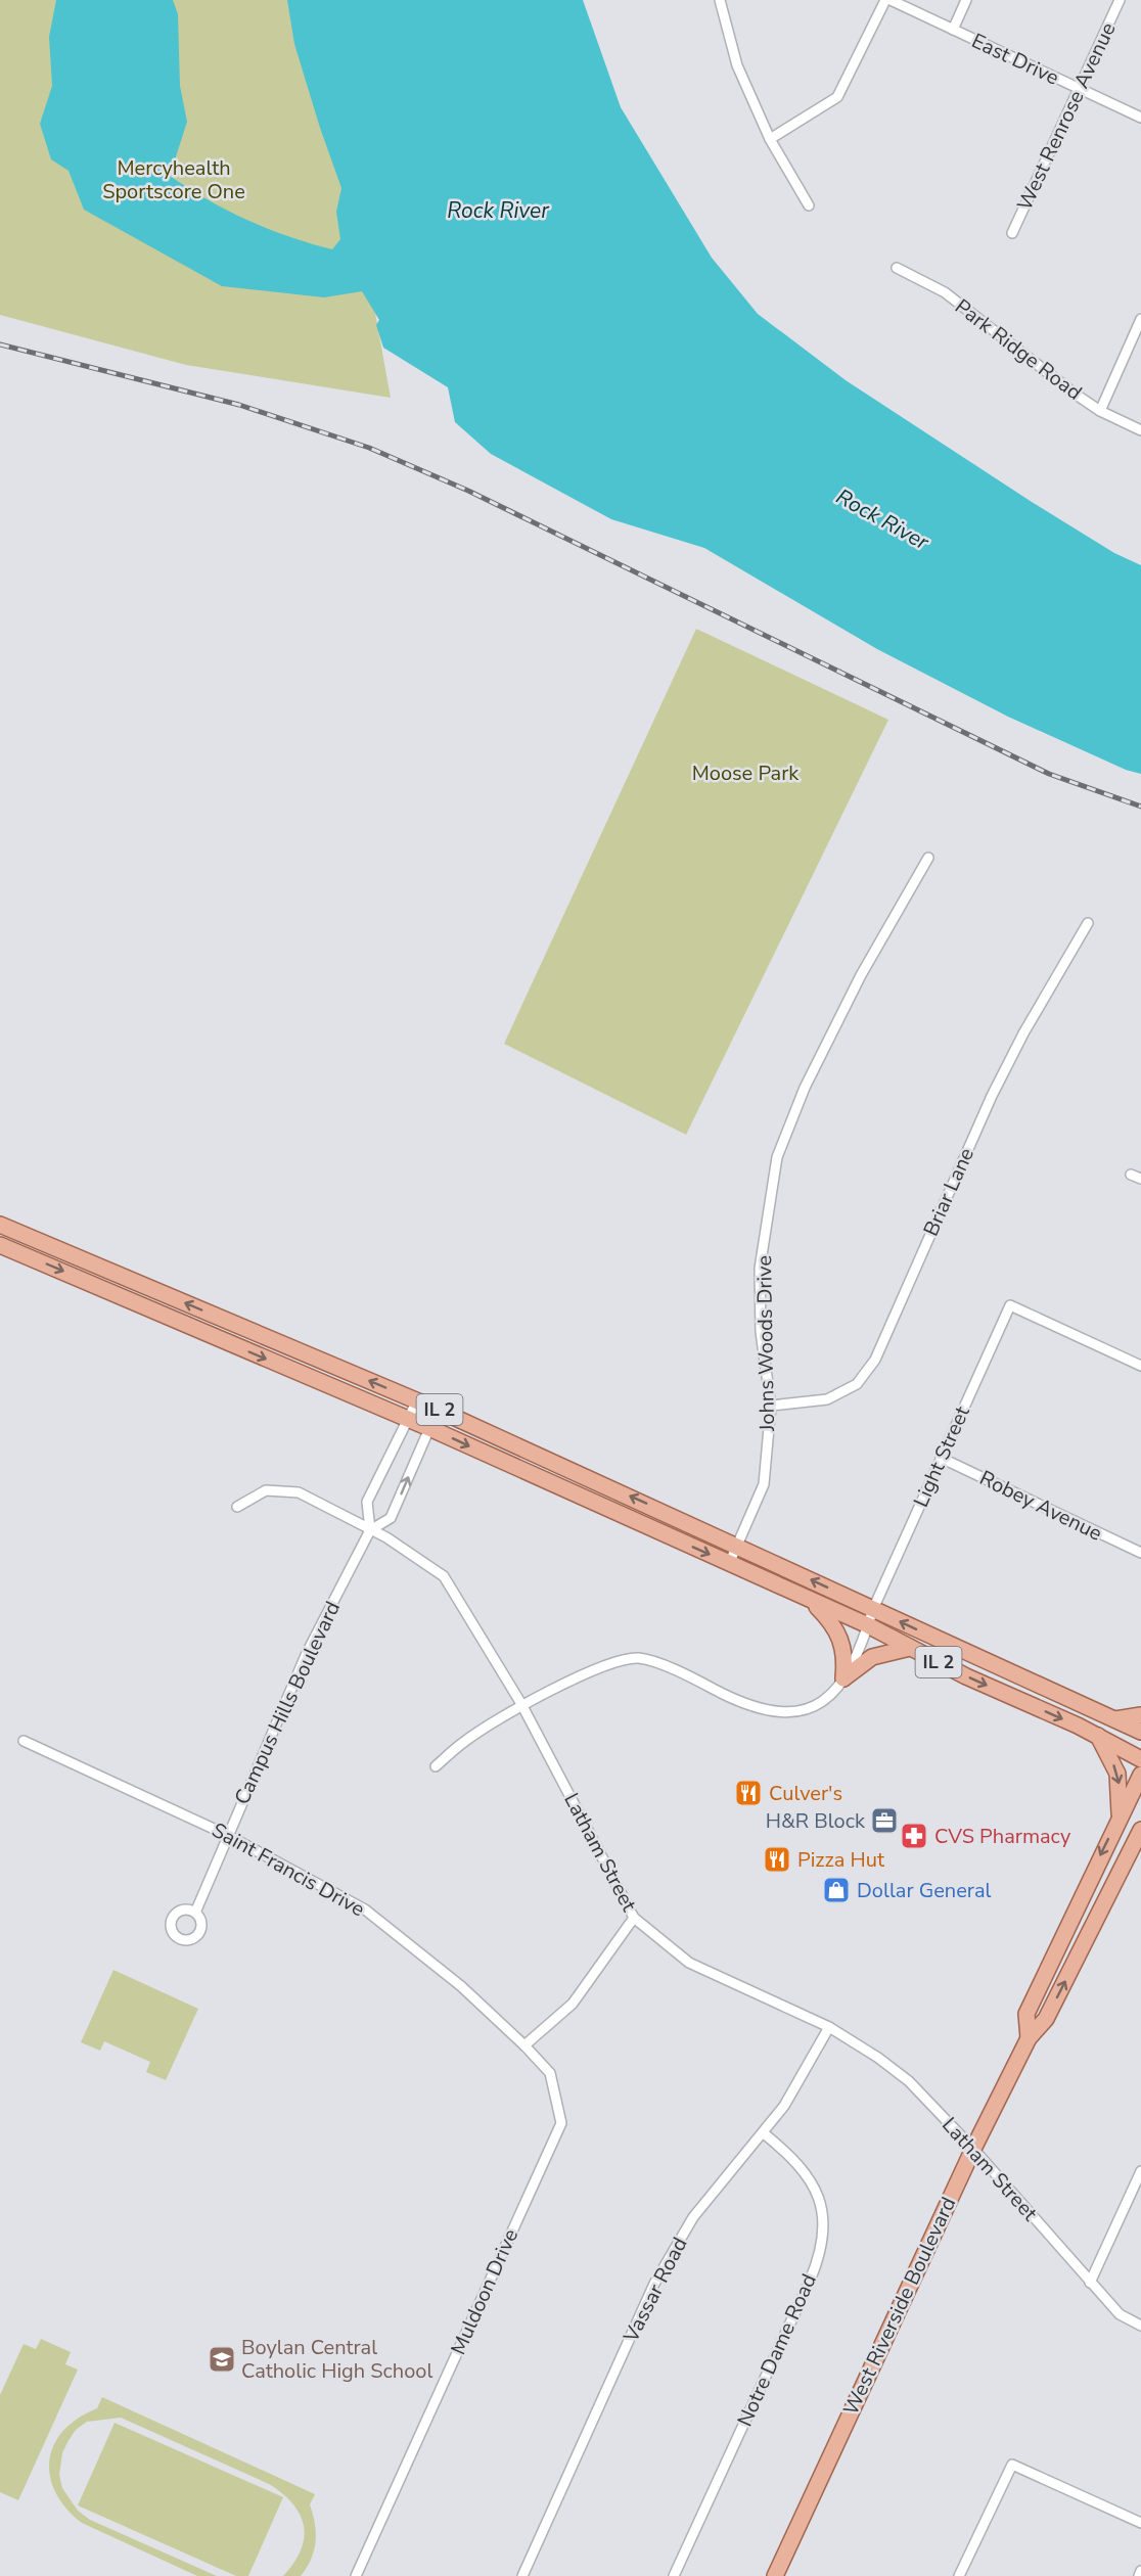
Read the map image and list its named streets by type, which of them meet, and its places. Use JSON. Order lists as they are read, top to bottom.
{
  "streets": {
    "main road": ["IL 2", "West Riverside Boulevard"],
    "street": [
      "East Drive",
      "West Renrose Avenue",
      "Park Ridge Road",
      "Briar Lane",
      "Johns Woods Drive",
      "Light Street",
      "Robey Avenue",
      "Campus Hills Boulevard",
      "Latham Street",
      "Saint Francis Drive",
      "Vassar Road",
      "Muldoon Drive",
      "Notre Dame Road"
    ]
  },
  "crossings": [
    ["East Drive", "West Renrose Avenue"],
    ["Briar Lane", "Johns Woods Drive"],
    ["Johns Woods Drive", "IL 2"],
    ["IL 2", "Light Street"],
    ["IL 2", "Campus Hills Boulevard"],
    ["Light Street", "Robey Avenue"],
    ["Light Street", "Latham Street"],
    ["Campus Hills Boulevard", "Latham Street"],
    ["Campus Hills Boulevard", "Saint Francis Drive"],
    ["Latham Street", "Vassar Road"],
    ["Latham Street", "West Riverside Boulevard"],
    ["Saint Francis Drive", "Muldoon Drive"],
    ["Vassar Road", "Notre Dame Road"]
  ],
  "water": ["Rock River"],
  "parks": ["Mercyhealth Sportscore One", "Moose Park"],
  "places": {
    "restaurant": ["Culver's", "Pizza Hut"],
    "office": ["H&R Block"],
    "pharmacy": ["CVS Pharmacy"],
    "shop": ["Dollar General"],
    "school or university": ["Boylan Central Catholic High School"]
  }
}
